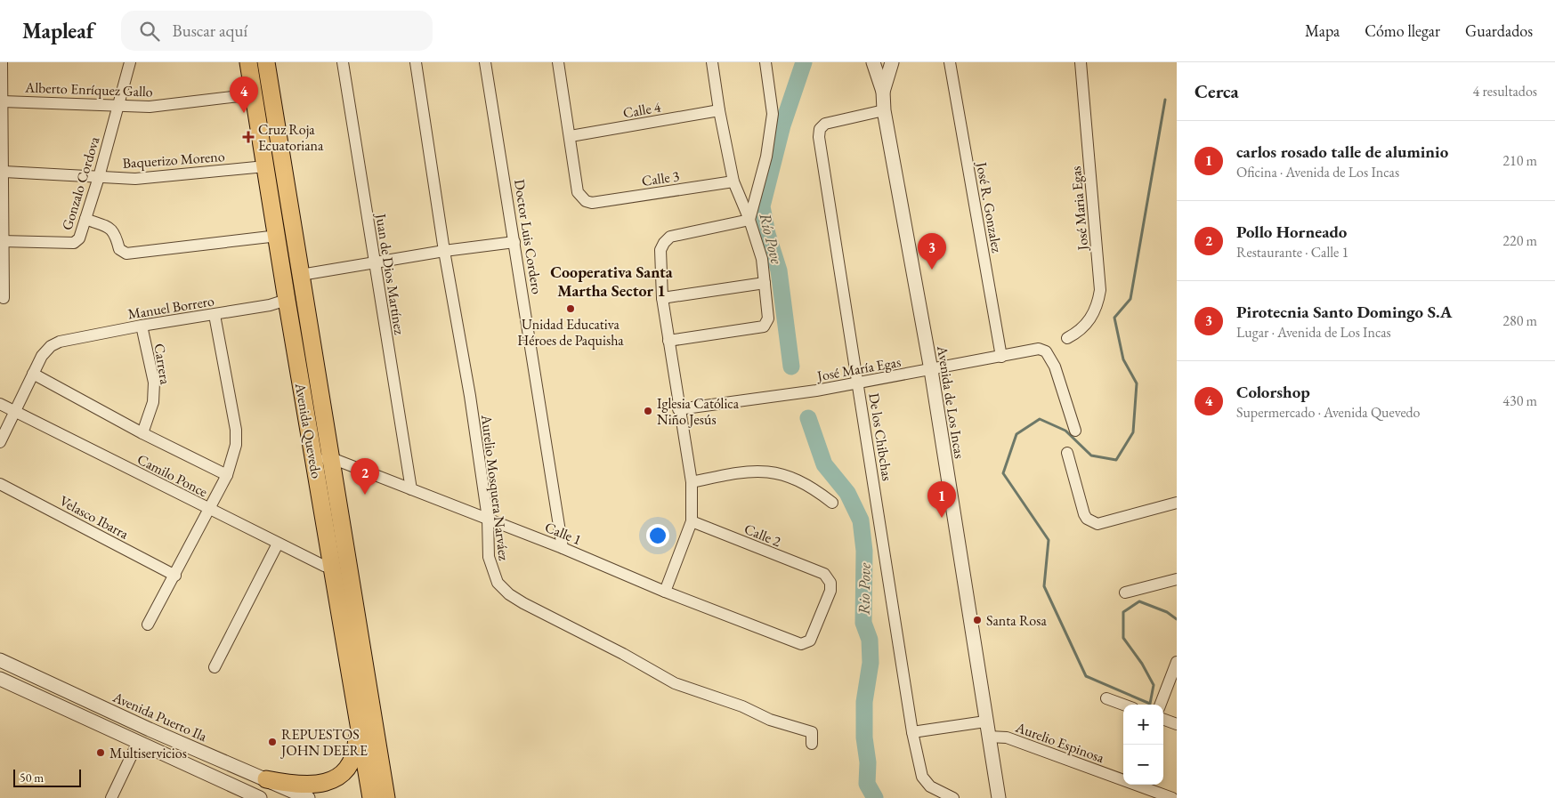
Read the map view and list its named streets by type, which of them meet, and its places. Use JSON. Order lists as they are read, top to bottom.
{
  "streets": {
    "main road": ["Avenida Quevedo"],
    "street": [
      "Alberto Enríquez Gallo",
      "Calle 4",
      "Baquerizo Moreno",
      "Calle 3",
      "Gonzalo Cordova",
      "José R. Gonzalez",
      "José Maria Egas",
      "Doctor Luis Cordero",
      "Juan de Dios Martínez",
      "Manuel Borrero",
      "Carrera",
      "José María Egas",
      "Avenida de Los Incas",
      "De los Chibchas",
      "Camilo Ponce",
      "Aurelio Mosquera Narváez",
      "Velasco Ibarra",
      "Calle 1",
      "Calle 2",
      "Avenida Puerto Ila",
      "Aurelio Espinosa"
    ]
  },
  "crossings": [
    ["Alberto Enríquez Gallo", "Gonzalo Cordova"],
    ["Alberto Enríquez Gallo", "Avenida Quevedo"],
    ["Calle 4", "Calle 3"],
    ["Baquerizo Moreno", "Gonzalo Cordova"],
    ["Baquerizo Moreno", "Avenida Quevedo"],
    ["José R. Gonzalez", "José María Egas"],
    ["Doctor Luis Cordero", "Calle 1"],
    ["Juan de Dios Martínez", "Calle 1"],
    ["Manuel Borrero", "Carrera"],
    ["Manuel Borrero", "Avenida Quevedo"],
    ["José María Egas", "Avenida de Los Incas"],
    ["José María Egas", "De los Chibchas"],
    ["Avenida de Los Incas", "De los Chibchas"],
    ["Avenida de Los Incas", "Aurelio Espinosa"],
    ["Avenida Quevedo", "Camilo Ponce"],
    ["Avenida Quevedo", "Calle 1"],
    ["Aurelio Mosquera Narváez", "Calle 1"],
    ["Calle 1", "Calle 2"]
  ],
  "districts": ["Cooperativa Santa Martha Sector 1"],
  "water": ["Río Pove", "Rio Pove"],
  "places": {
    "health": ["Cruz Roja Ecuatoriana"],
    "other": [
      "Unidad Educativa Héroes de Paquisha",
      "Iglesia Católica Niño Jesús",
      "Santa Rosa",
      "REPUESTOS JOHN DEERE",
      "Multiservicios"
    ]
  },
  "scale_bar": "50 m",
  "page": {
    "header": "Mapleaf",
    "search": "Buscar aquí",
    "nav": ["Mapa", "Cómo llegar", "Guardados"],
    "heading": ["Cerca", "4 resultados"],
    "pins": [
      "4",
      "3",
      "2",
      "1"
    ],
    "list": [
      {
        "mark": "1",
        "name": "carlos rosado talle de aluminio",
        "note": "Oficina · Avenida de Los Incas",
        "value": "210 m"
      },
      {
        "mark": "2",
        "name": "Pollo Horneado",
        "note": "Restaurante · Calle 1",
        "value": "220 m"
      },
      {
        "mark": "3",
        "name": "Pirotecnia Santo Domingo S.A",
        "note": "Lugar · Avenida de Los Incas",
        "value": "280 m"
      },
      {
        "mark": "4",
        "name": "Colorshop",
        "note": "Supermercado · Avenida Quevedo",
        "value": "430 m"
      }
    ],
    "map_buttons": ["+", "−"],
    "scale": "50 m"
  }
}
